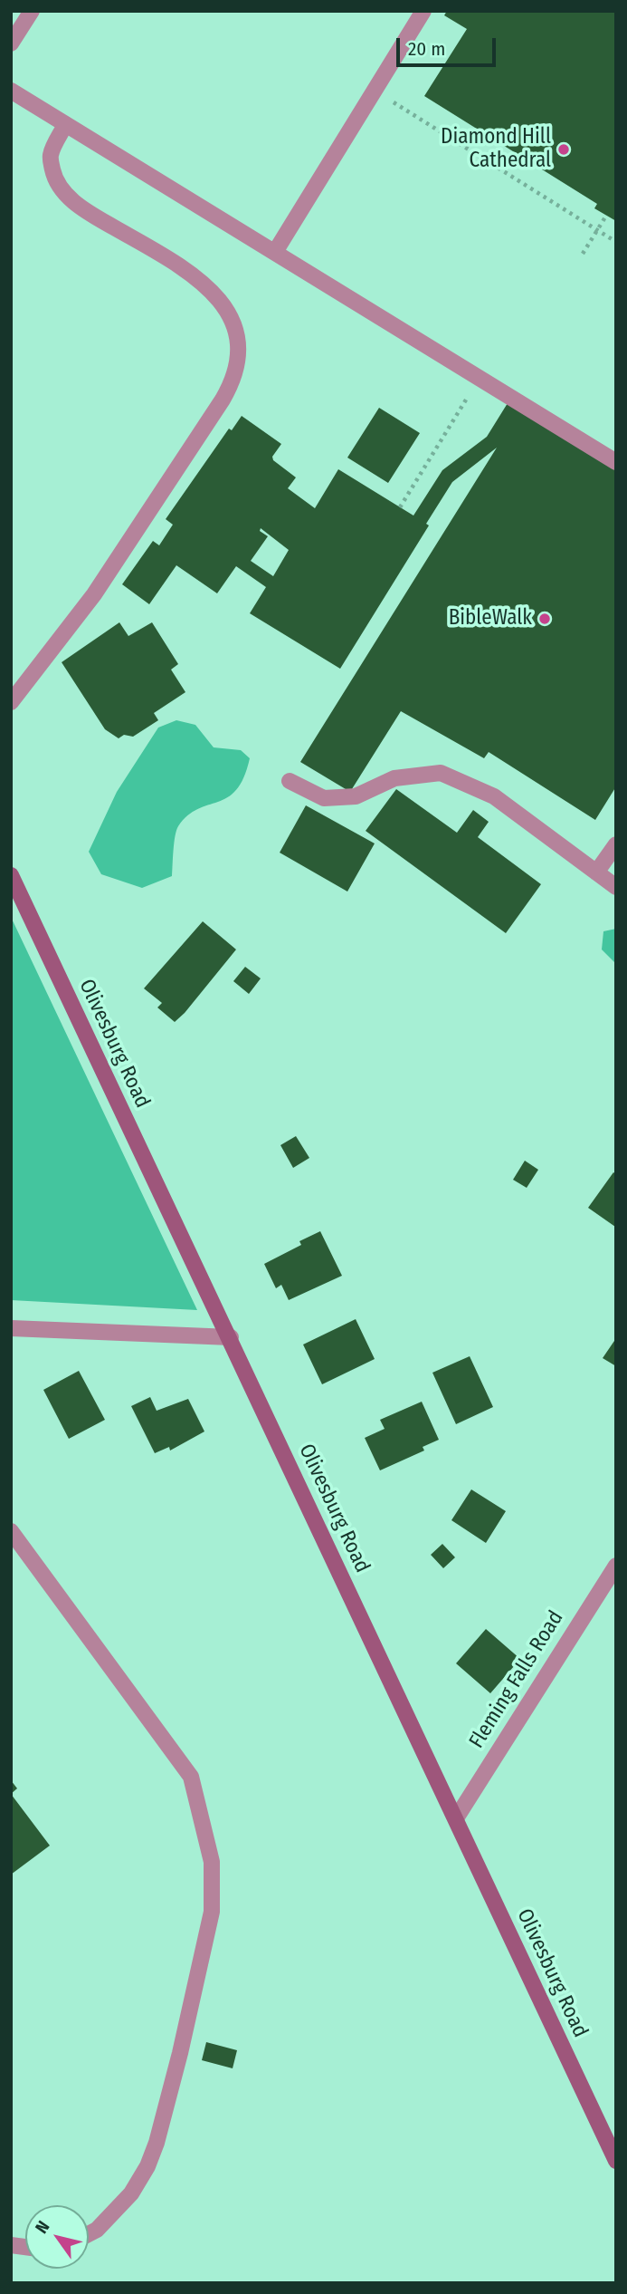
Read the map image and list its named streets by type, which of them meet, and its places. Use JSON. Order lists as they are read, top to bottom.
{
  "streets": {
    "main road": ["Olivesburg Road"],
    "street": ["Fleming Falls Road"]
  },
  "crossings": [
    ["Olivesburg Road", "Fleming Falls Road"]
  ],
  "places": ["Diamond Hill Cathedral", "BibleWalk"],
  "scale_bar": "20 m",
  "north": "top left"
}
